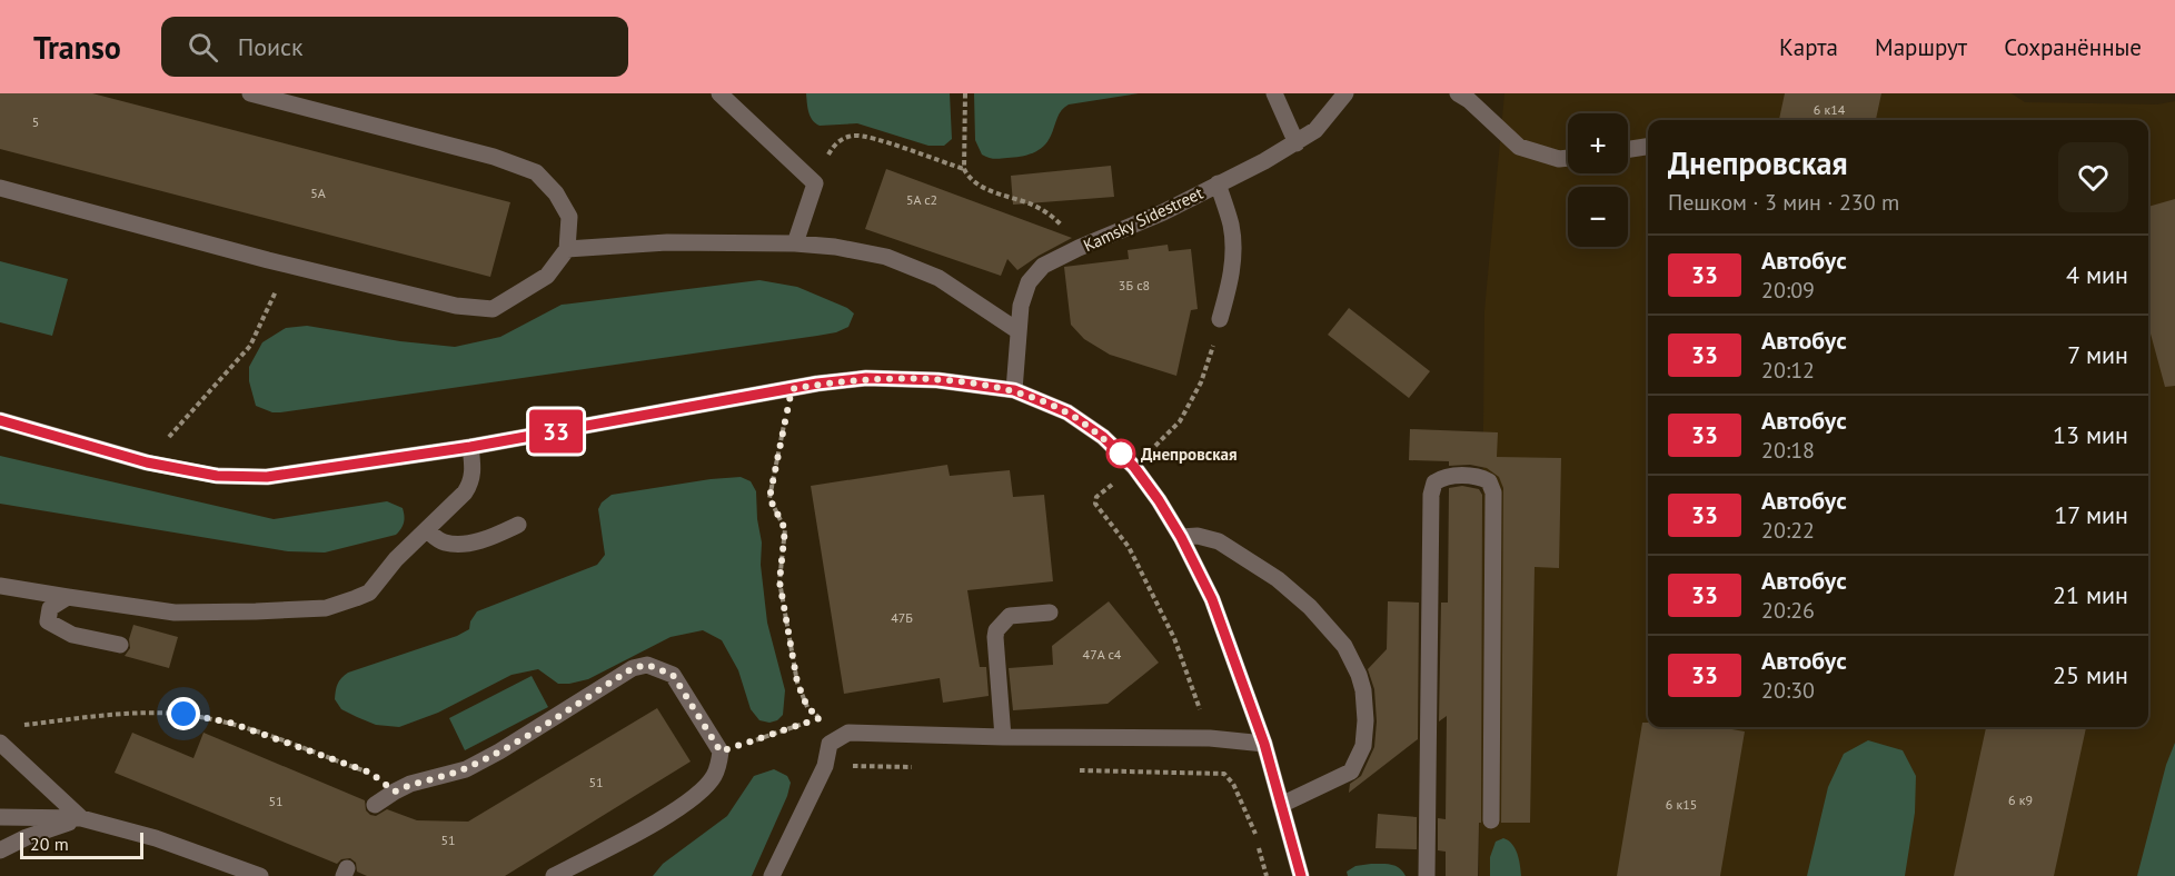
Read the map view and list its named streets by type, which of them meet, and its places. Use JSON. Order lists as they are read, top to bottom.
{
  "streets": {
    "lane": ["Kamsky Sidestreet"]
  },
  "places": ["Днепровская"],
  "lines": ["bus line 33"],
  "house_numbers": [
    "6 к14",
    "5",
    "5А",
    "5А с2",
    "3Б с8",
    "47Б",
    "47А с4",
    "51",
    "6 к9",
    "51",
    "6 к15",
    "51"
  ],
  "scale_bar": "20 m",
  "page": {
    "header": "Transo",
    "search": "Поиск",
    "nav": ["Карта", "Маршрут", "Сохранённые"],
    "on_map": "33",
    "map_buttons": ["+", "−"],
    "heading": ["Днепровская", "Пешком · 3 мин · 230 m"],
    "list": [
      {
        "mark": "33",
        "name": "Автобус",
        "note": "20:09",
        "value": "4 мин"
      },
      {
        "mark": "33",
        "name": "Автобус",
        "note": "20:12",
        "value": "7 мин"
      },
      {
        "mark": "33",
        "name": "Автобус",
        "note": "20:18",
        "value": "13 мин"
      },
      {
        "mark": "33",
        "name": "Автобус",
        "note": "20:22",
        "value": "17 мин"
      },
      {
        "mark": "33",
        "name": "Автобус",
        "note": "20:26",
        "value": "21 мин"
      },
      {
        "mark": "33",
        "name": "Автобус",
        "note": "20:30",
        "value": "25 мин"
      }
    ],
    "scale": "20 m"
  }
}
